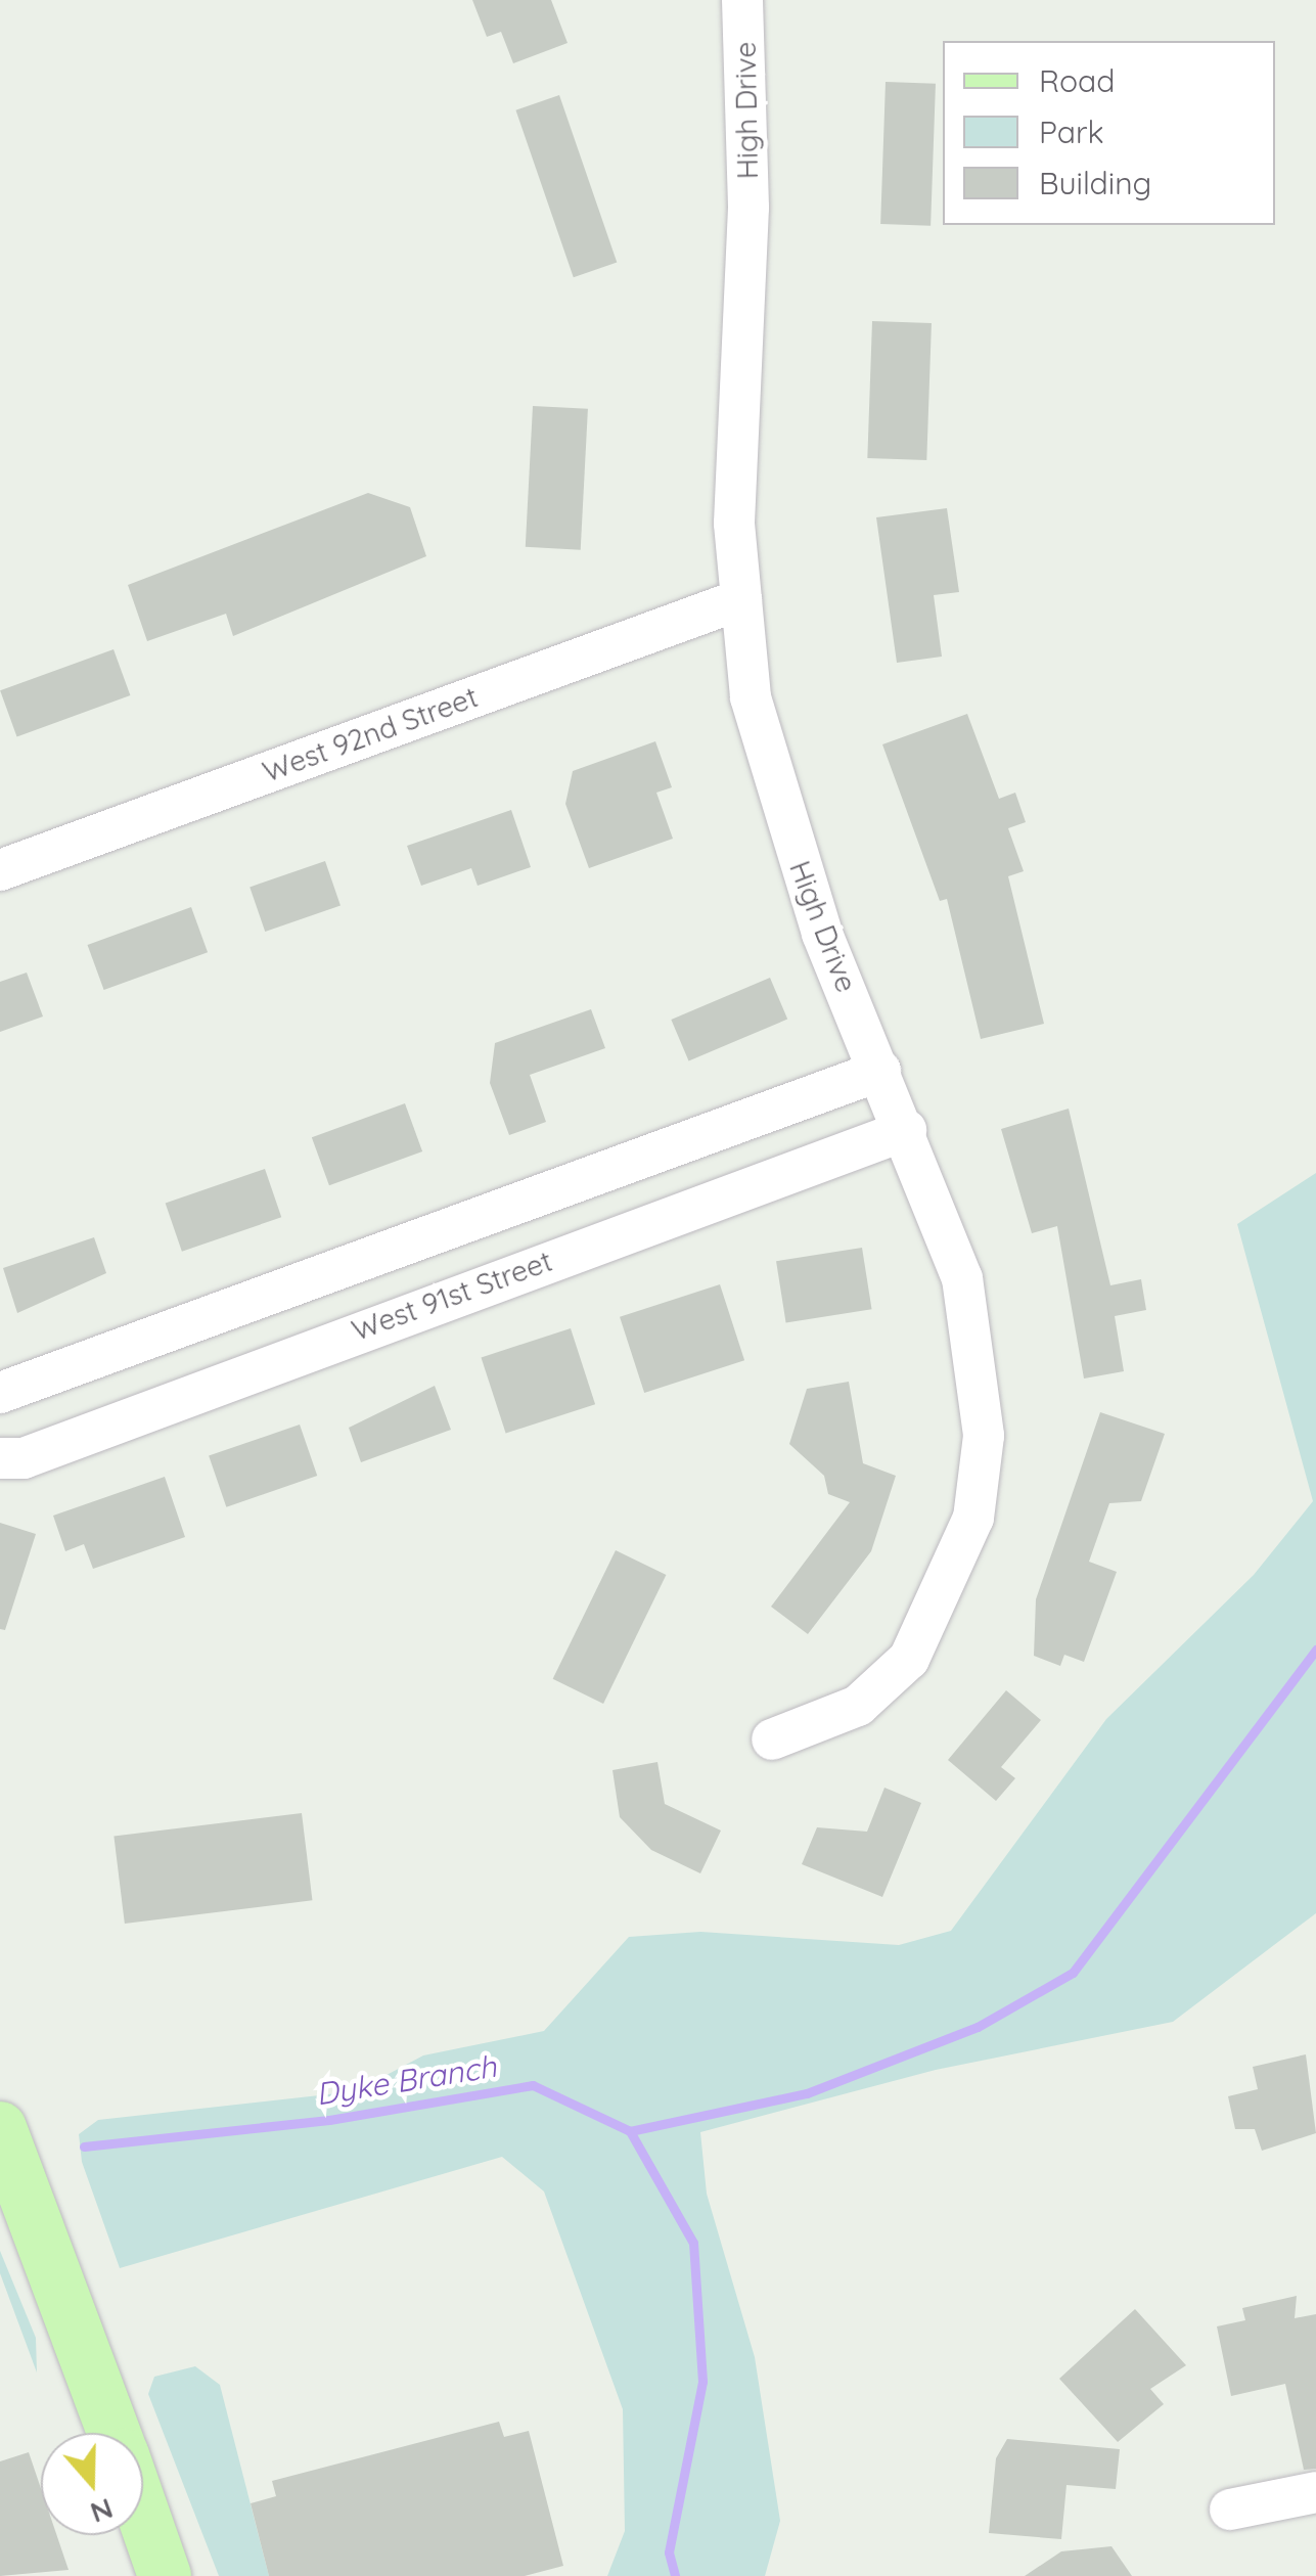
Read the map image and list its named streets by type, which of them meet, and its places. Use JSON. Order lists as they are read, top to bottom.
{
  "streets": {
    "street": ["High Drive", "West 92nd Street", "West 91st Street"]
  },
  "crossings": [
    ["High Drive", "West 92nd Street"],
    ["High Drive", "West 91st Street"]
  ],
  "water": ["Dyke Branch"],
  "legend": ["Road", "Park", "Building"],
  "north": "bottom"
}
